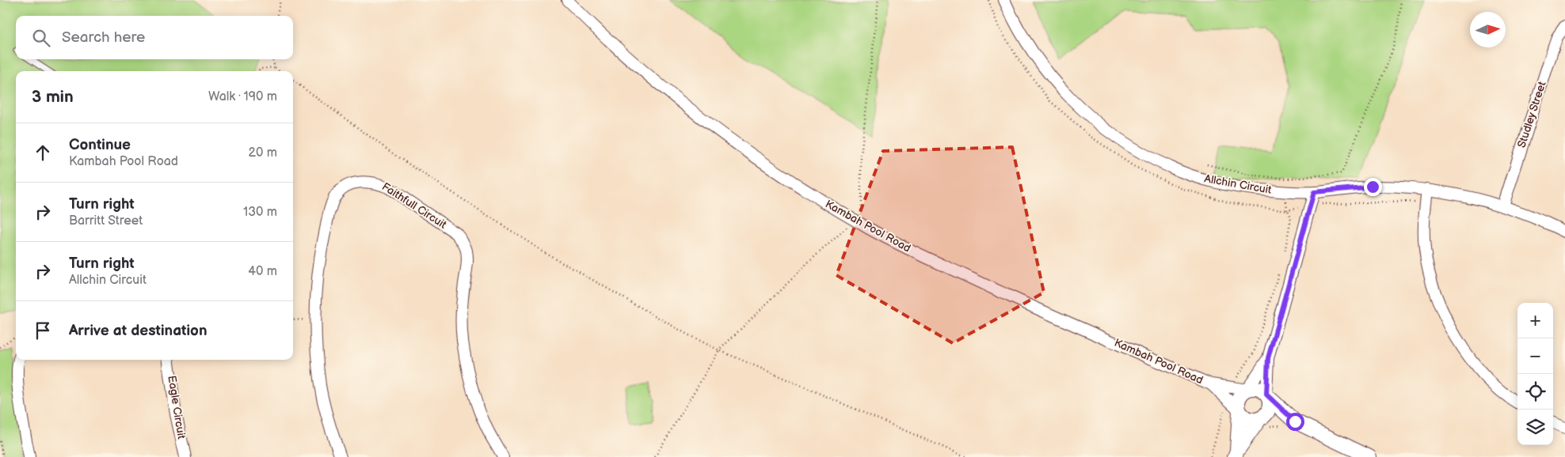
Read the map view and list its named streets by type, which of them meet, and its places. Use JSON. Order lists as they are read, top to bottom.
{
  "streets": {
    "street": [
      "Studley Street",
      "Allchin Circuit",
      "Faithfull Circuit",
      "Kambah Pool Road",
      "Eagle Circuit"
    ]
  },
  "crossings": [
    ["Studley Street", "Allchin Circuit"]
  ],
  "north": "right",
  "page": {
    "search": "Search here",
    "heading": ["3 min", "Walk · 190 m"],
    "list": [
      ["Continue", "Kambah Pool Road", "20 m"],
      ["Turn right", "Barritt Street", "130 m"],
      ["Turn right", "Allchin Circuit", "40 m"],
      "Arrive at destination"
    ],
    "map_buttons": ["+", "−"]
  }
}
